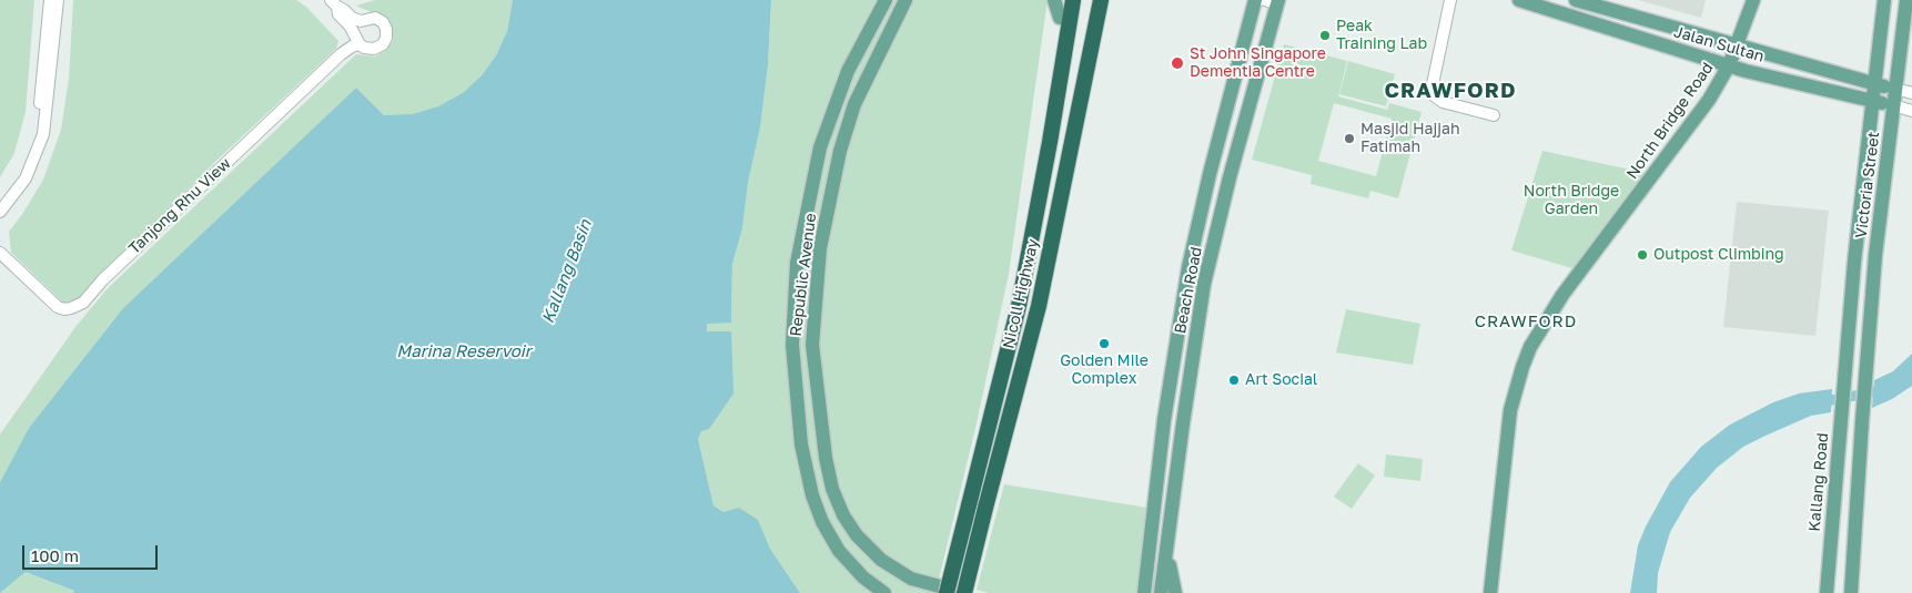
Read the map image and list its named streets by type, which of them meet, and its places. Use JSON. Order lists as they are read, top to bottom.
{
  "streets": {
    "highway": ["Nicoll Highway"],
    "main road": [
      "Jalan Sultan",
      "North Bridge Road",
      "Victoria Street",
      "Republic Avenue",
      "Beach Road",
      "Kallang Road"
    ],
    "street": ["Tanjong Rhu View"]
  },
  "crossings": [
    ["Jalan Sultan", "North Bridge Road"],
    ["Jalan Sultan", "Victoria Street"],
    ["Victoria Street", "Kallang Road"],
    ["Republic Avenue", "Nicoll Highway"]
  ],
  "districts": ["CRAWFORD", "CRAWFORD"],
  "water": ["Kallang Basin", "Marina Reservoir"],
  "parks": ["North Bridge Garden"],
  "places": [
    "Peak Training Lab",
    "St John Singapore Dementia Centre",
    "Masjid Hajjah Fatimah",
    "Outpost Climbing",
    "Golden Mile Complex",
    "Art Social"
  ],
  "scale_bar": "100 m"
}
